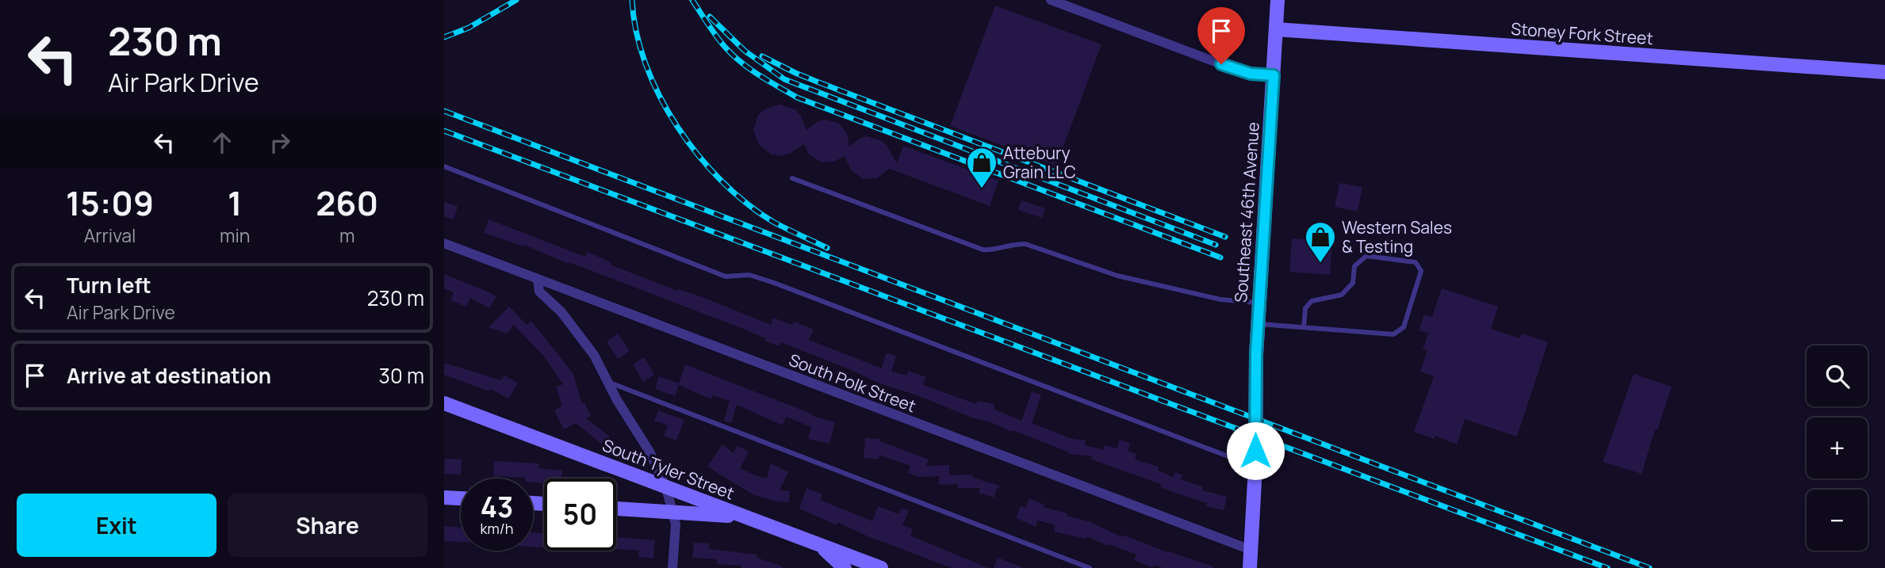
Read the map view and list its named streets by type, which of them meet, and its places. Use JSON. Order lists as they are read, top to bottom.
{
  "streets": {
    "main road": ["Stoney Fork Street", "Southeast 46th Avenue", "South Tyler Street"],
    "street": ["South Polk Street"]
  },
  "crossings": [
    ["Stoney Fork Street", "Southeast 46th Avenue"],
    ["Southeast 46th Avenue", "South Polk Street"]
  ],
  "places": {
    "shop": ["Attebury Grain LLC", "Western Sales & Testing"]
  },
  "page": {
    "turn": ["230 m", "Air Park Drive"],
    "eta": [
      "15:09",
      "Arrival",
      "1",
      "min",
      "260",
      "m"
    ],
    "list": [
      {
        "name": "Turn left",
        "note": "Air Park Drive",
        "value": "230 m"
      },
      {
        "name": "Arrive at destination",
        "value": "30 m"
      }
    ],
    "map_buttons": ["+", "−"],
    "speed": "43 km/h",
    "limit": "50",
    "buttons": ["Exit", "Share"]
  }
}
